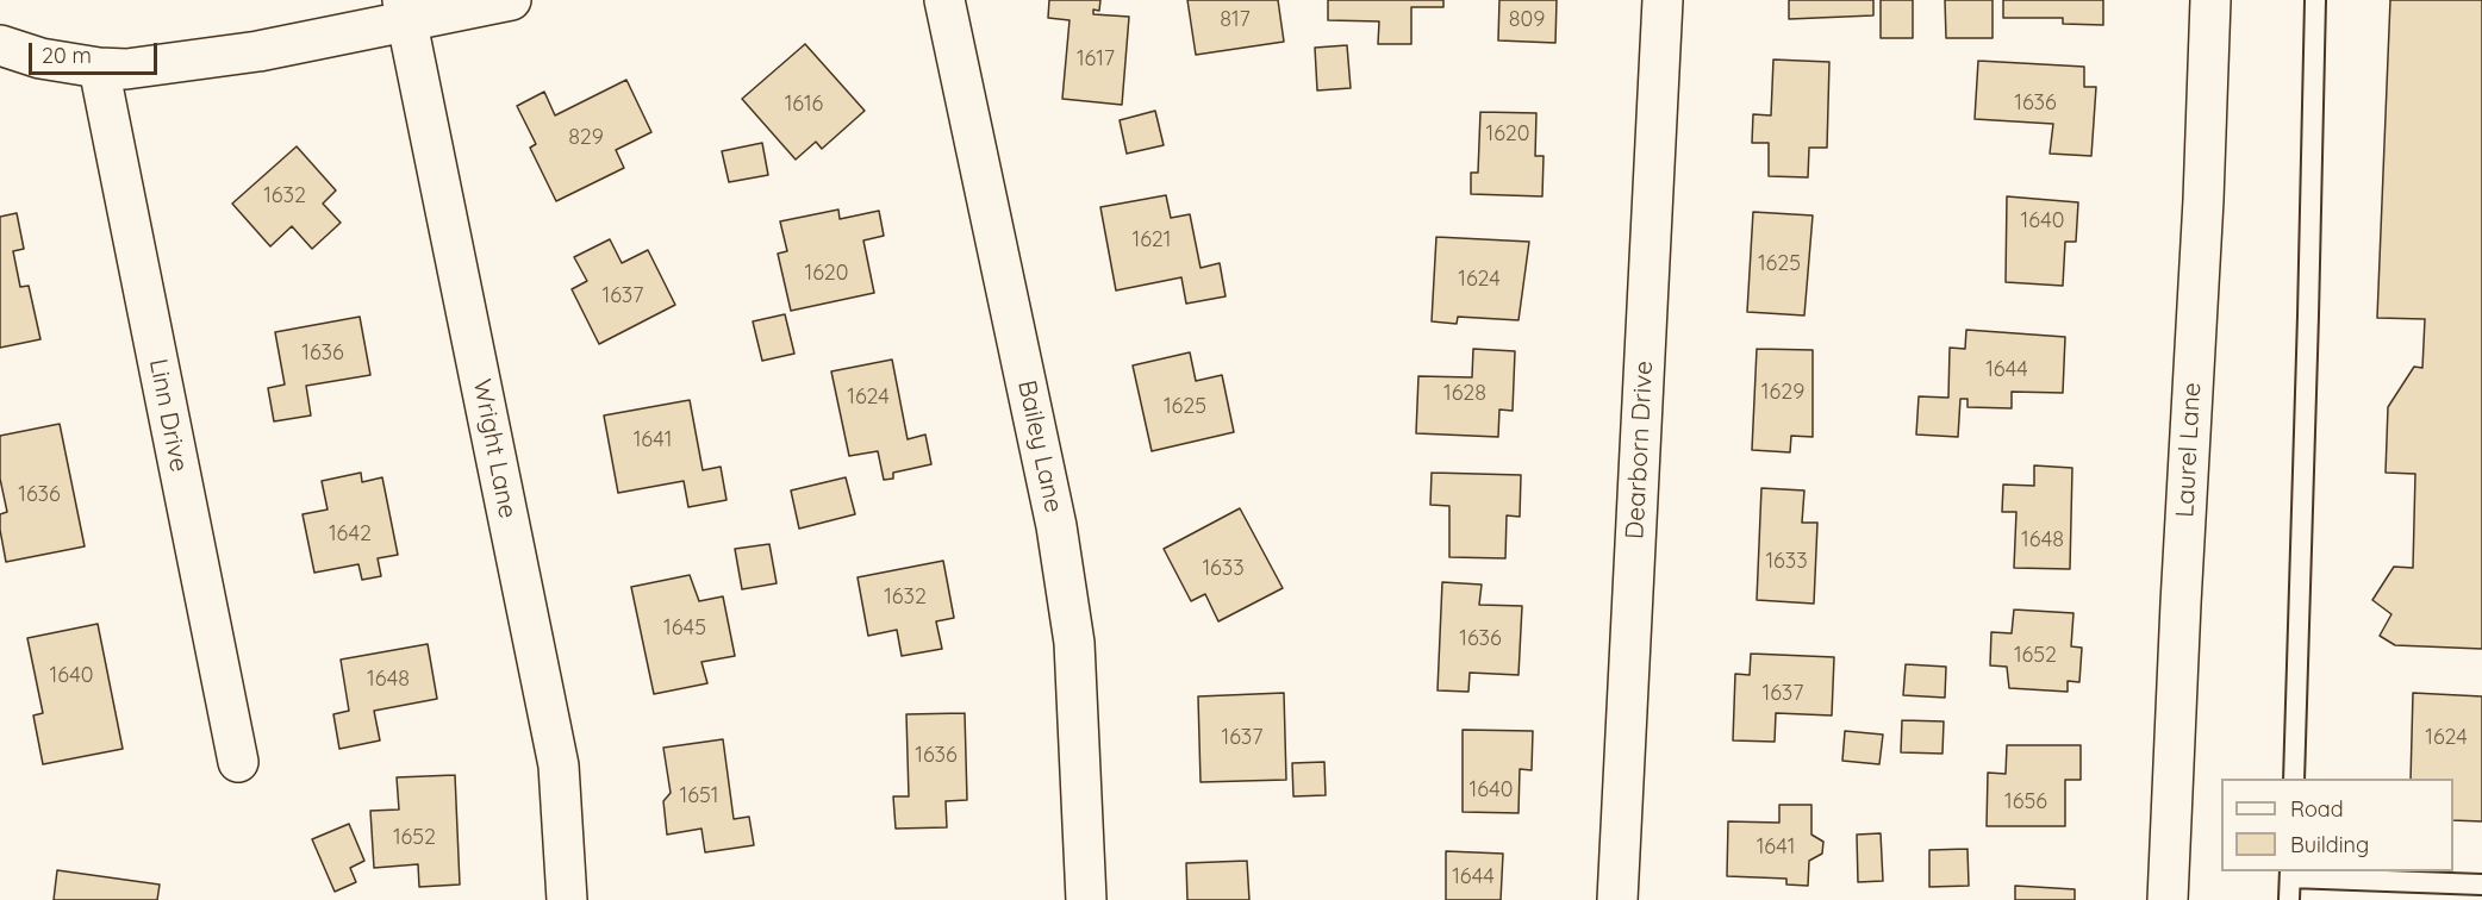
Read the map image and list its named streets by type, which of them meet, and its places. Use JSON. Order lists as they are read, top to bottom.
{
  "streets": {
    "street": [
      "Linn Drive",
      "Bailey Lane",
      "Wright Lane",
      "Dearborn Drive",
      "Laurel Lane"
    ]
  },
  "house_numbers": [
    "817",
    "809",
    "1617",
    "1636",
    "1616",
    "1620",
    "829",
    "1632",
    "1640",
    "1621",
    "1625",
    "1620",
    "1624",
    "1637",
    "1636",
    "1644",
    "1629",
    "1628",
    "1624",
    "1625",
    "1641",
    "1636",
    "1642",
    "1648",
    "1633",
    "1633",
    "1632",
    "1645",
    "1636",
    "1652",
    "1640",
    "1648",
    "1637",
    "1637",
    "1624",
    "1636",
    "1640",
    "1651",
    "1656",
    "1652",
    "1641",
    "1644"
  ],
  "legend": ["Road", "Building"],
  "scale_bar": "20 m"
}
